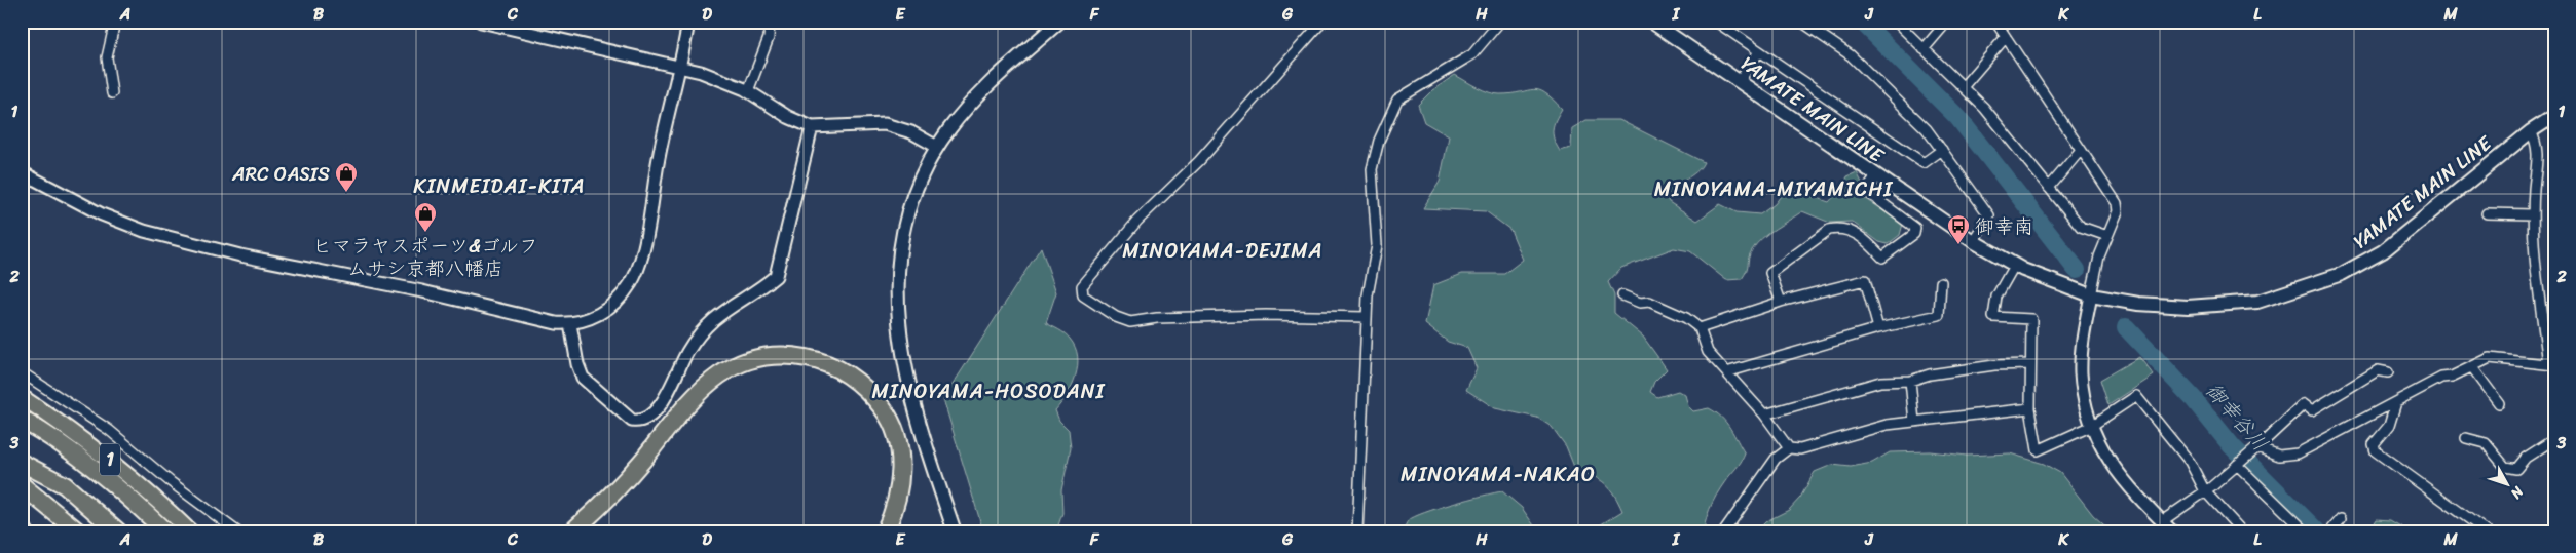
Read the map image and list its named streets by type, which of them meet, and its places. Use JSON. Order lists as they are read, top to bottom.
{
  "streets": {
    "highway": ["1"],
    "main road": ["YAMATE MAIN LINE"]
  },
  "districts": [
    "KINMEIDAI-KITA",
    "MINOYAMA-MIYAMICHI",
    "MINOYAMA-DEJIMA",
    "MINOYAMA-HOSODANI",
    "MINOYAMA-NAKAO"
  ],
  "water": ["御幸谷川"],
  "places": {
    "shop": ["ARC OASIS", "ヒマラヤスポーツ&ゴルフ ムサシ京都八幡店"],
    "bus stop": ["御幸南"]
  },
  "north": "bottom right",
  "grid": {
    "columns": [
      "A",
      "B",
      "C",
      "D",
      "E",
      "F",
      "G",
      "H",
      "I",
      "J",
      "K",
      "L",
      "M"
    ],
    "rows": ["1", "2", "3"]
  }
}
